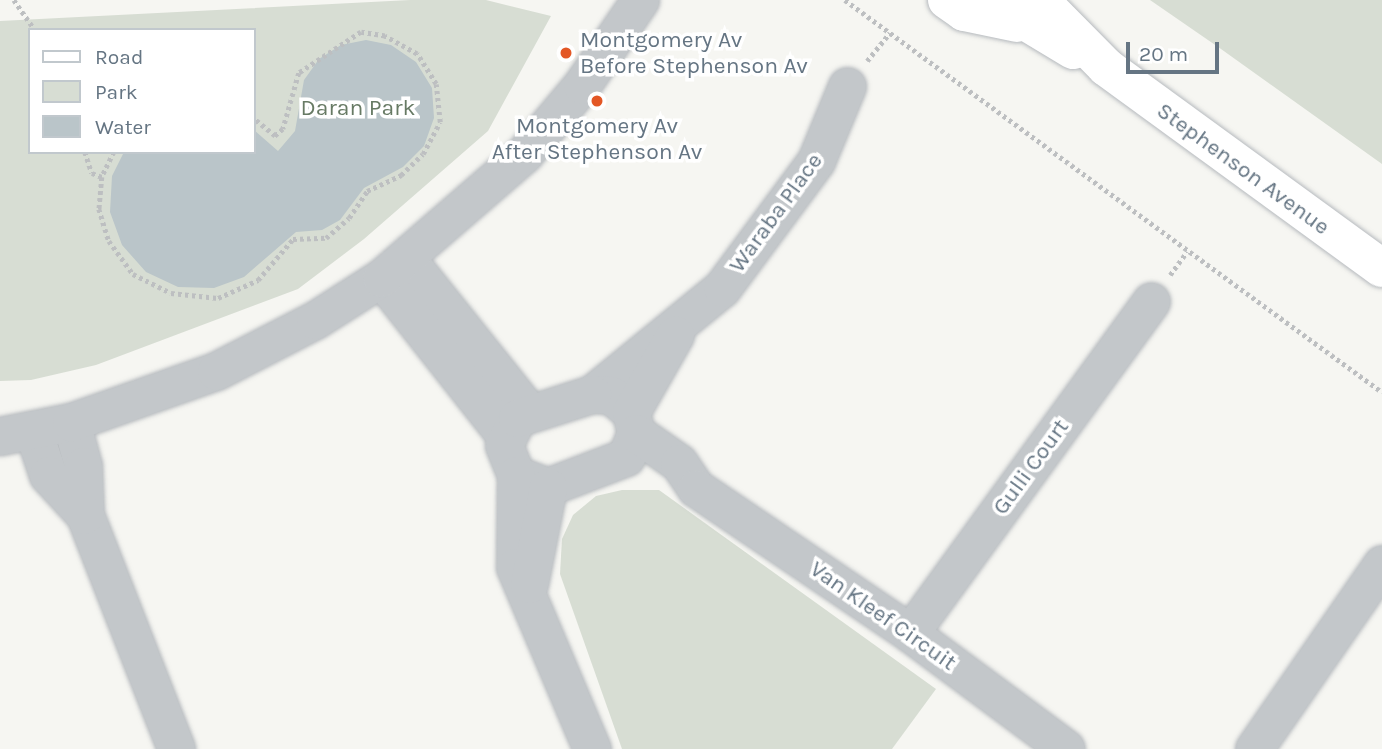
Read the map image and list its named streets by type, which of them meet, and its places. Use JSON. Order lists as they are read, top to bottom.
{
  "streets": {
    "main road": ["Stephenson Avenue"],
    "street": ["Waraba Place", "Gulli Court", "Van Kleef Circuit"]
  },
  "crossings": [
    ["Waraba Place", "Van Kleef Circuit"],
    ["Gulli Court", "Van Kleef Circuit"]
  ],
  "parks": ["Daran Park"],
  "places": ["Montgomery Av Before Stephenson Av", "Montgomery Av After Stephenson Av"],
  "legend": ["Road", "Park", "Water"],
  "scale_bar": "20 m"
}
